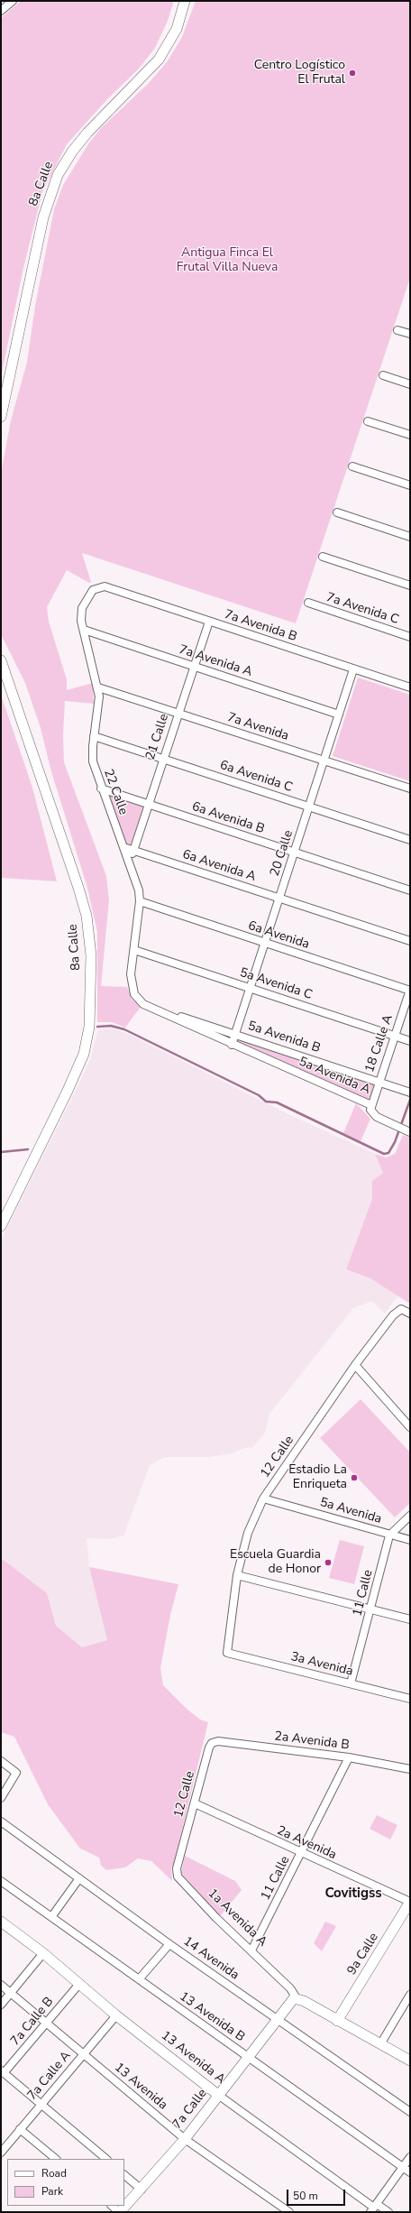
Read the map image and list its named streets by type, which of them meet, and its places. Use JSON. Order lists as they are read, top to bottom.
{
  "streets": {
    "main road": [
      "8a Calle",
      "1a Avenida A",
      "9a Calle",
      "13 Avenida A",
      "7a Calle"
    ],
    "street": [
      "7a Avenida C",
      "7a Avenida B",
      "7a Avenida A",
      "7a Avenida",
      "21 Calle",
      "6a Avenida C",
      "22 Calle",
      "6a Avenida B",
      "20 Calle",
      "6a Avenida A",
      "6a Avenida",
      "5a Avenida C",
      "5a Avenida B",
      "18 Calle A",
      "5a Avenida A",
      "12 Calle",
      "5a Avenida",
      "11 Calle",
      "3a Avenida",
      "2a Avenida B",
      "2a Avenida",
      "14 Avenida",
      "13 Avenida B",
      "7a Calle B",
      "7a Calle A",
      "13 Avenida"
    ]
  },
  "crossings": [
    ["7a Avenida B", "21 Calle"],
    ["7a Avenida B", "22 Calle"],
    ["7a Avenida B", "20 Calle"],
    ["7a Avenida A", "21 Calle"],
    ["7a Avenida A", "22 Calle"],
    ["7a Avenida A", "20 Calle"],
    ["7a Avenida", "21 Calle"],
    ["7a Avenida", "22 Calle"],
    ["7a Avenida", "20 Calle"],
    ["21 Calle", "6a Avenida C"],
    ["21 Calle", "22 Calle"],
    ["21 Calle", "6a Avenida B"],
    ["21 Calle", "6a Avenida A"],
    ["6a Avenida C", "22 Calle"],
    ["6a Avenida C", "20 Calle"],
    ["22 Calle", "6a Avenida B"],
    ["22 Calle", "6a Avenida A"],
    ["22 Calle", "6a Avenida"],
    ["22 Calle", "5a Avenida C"],
    ["22 Calle", "5a Avenida B"],
    ["22 Calle", "5a Avenida A"],
    ["6a Avenida B", "20 Calle"],
    ["20 Calle", "6a Avenida A"],
    ["20 Calle", "6a Avenida"],
    ["20 Calle", "5a Avenida C"],
    ["20 Calle", "5a Avenida B"],
    ["20 Calle", "5a Avenida A"],
    ["6a Avenida", "18 Calle A"],
    ["5a Avenida C", "18 Calle A"],
    ["5a Avenida B", "18 Calle A"],
    ["5a Avenida B", "5a Avenida A"],
    ["18 Calle A", "5a Avenida A"],
    ["12 Calle", "5a Avenida"],
    ["12 Calle", "3a Avenida"],
    ["12 Calle", "2a Avenida B"],
    ["12 Calle", "2a Avenida"],
    ["12 Calle", "1a Avenida A"],
    ["5a Avenida", "11 Calle"],
    ["11 Calle", "3a Avenida"],
    ["11 Calle", "2a Avenida B"],
    ["11 Calle", "2a Avenida"],
    ["11 Calle", "1a Avenida A"],
    ["2a Avenida", "9a Calle"],
    ["1a Avenida A", "9a Calle"],
    ["14 Avenida", "7a Calle"],
    ["13 Avenida B", "7a Calle"],
    ["7a Calle B", "13 Avenida A"],
    ["7a Calle B", "13 Avenida"],
    ["13 Avenida A", "7a Calle A"],
    ["13 Avenida A", "7a Calle"],
    ["7a Calle A", "13 Avenida"],
    ["13 Avenida", "7a Calle"]
  ],
  "districts": ["Covitigss"],
  "parks": ["Antigua Finca El Frutal Villa Nueva"],
  "places": ["Centro Logístico El Frutal", "Estadio La Enriqueta", "Escuela Guardia de Honor"],
  "legend": ["Road", "Park"],
  "scale_bar": "50 m"
}
